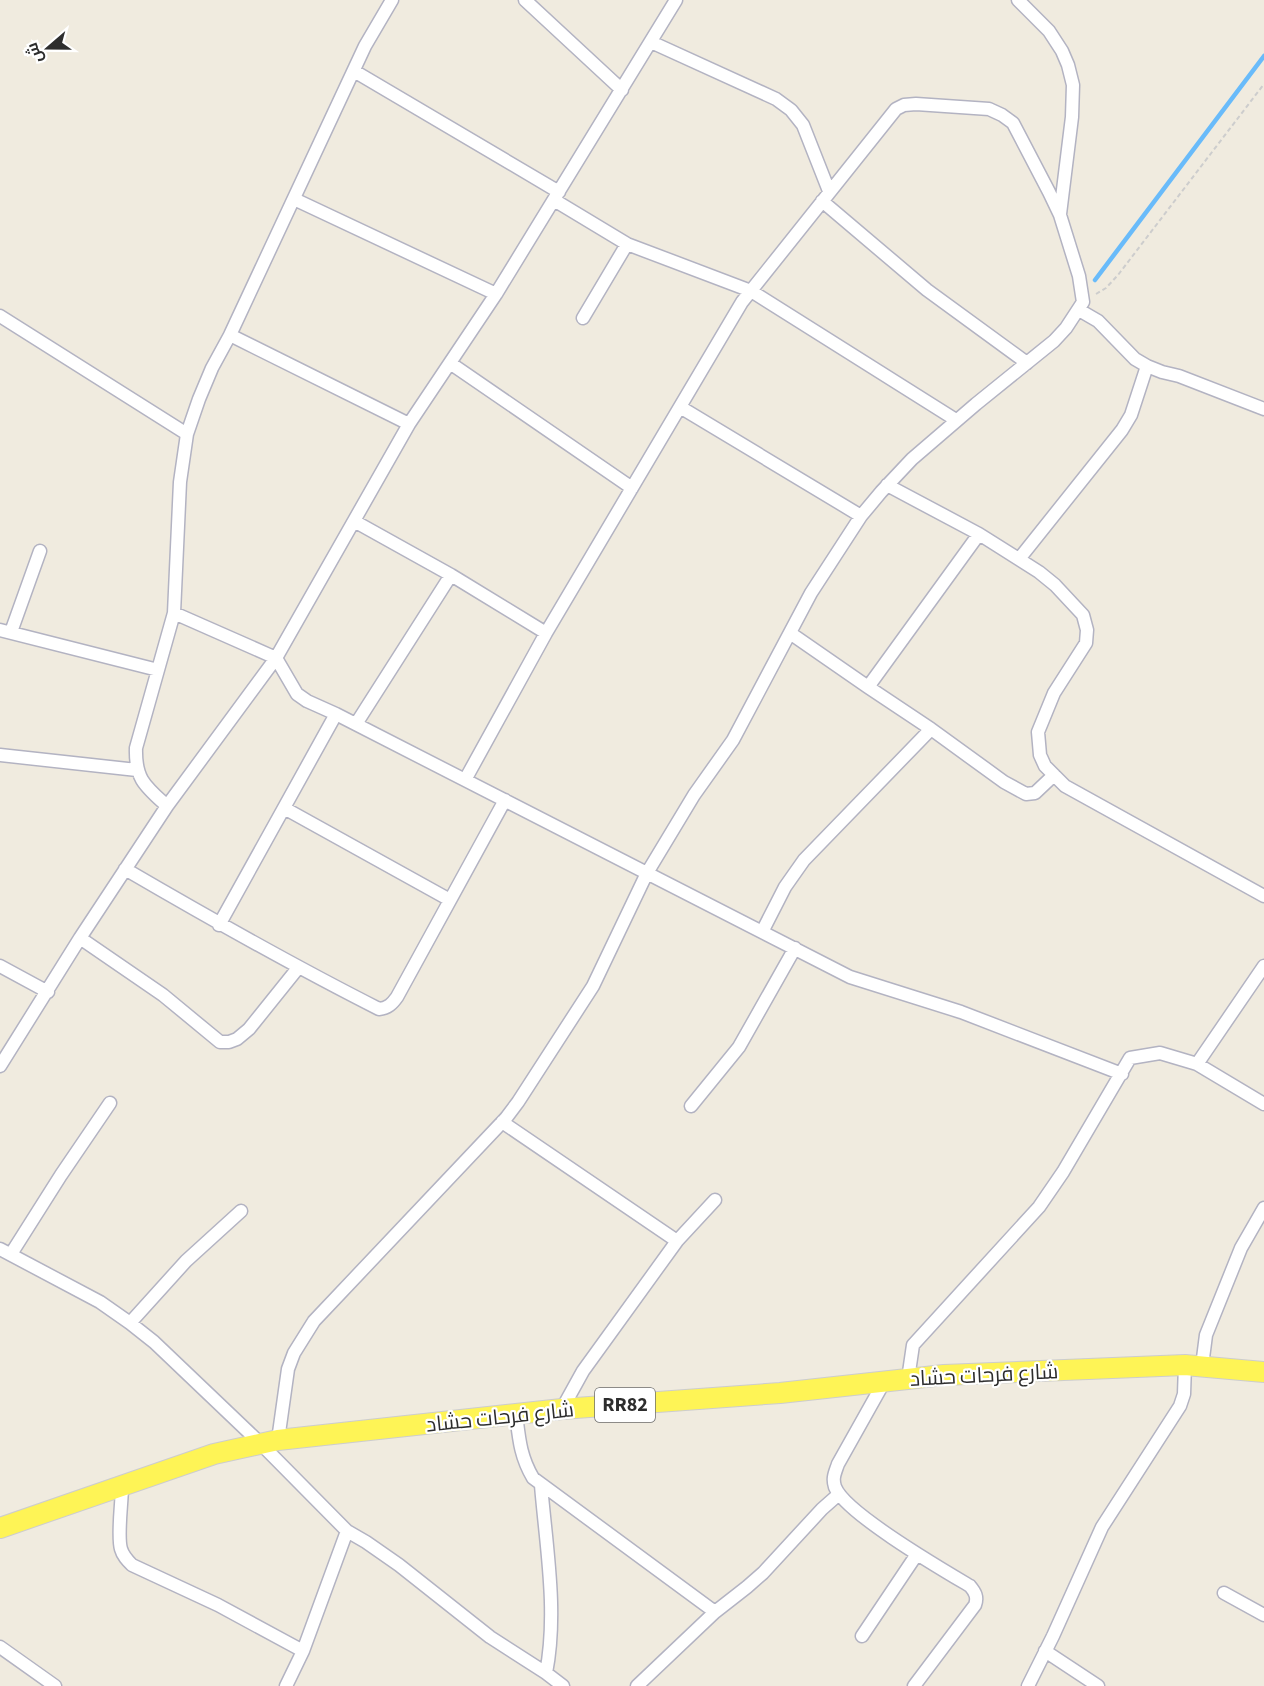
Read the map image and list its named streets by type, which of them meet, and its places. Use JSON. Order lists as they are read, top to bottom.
{
  "streets": {
    "main road": ["شارع فرحات حشاد", "RR82"]
  },
  "north": "left"
}
